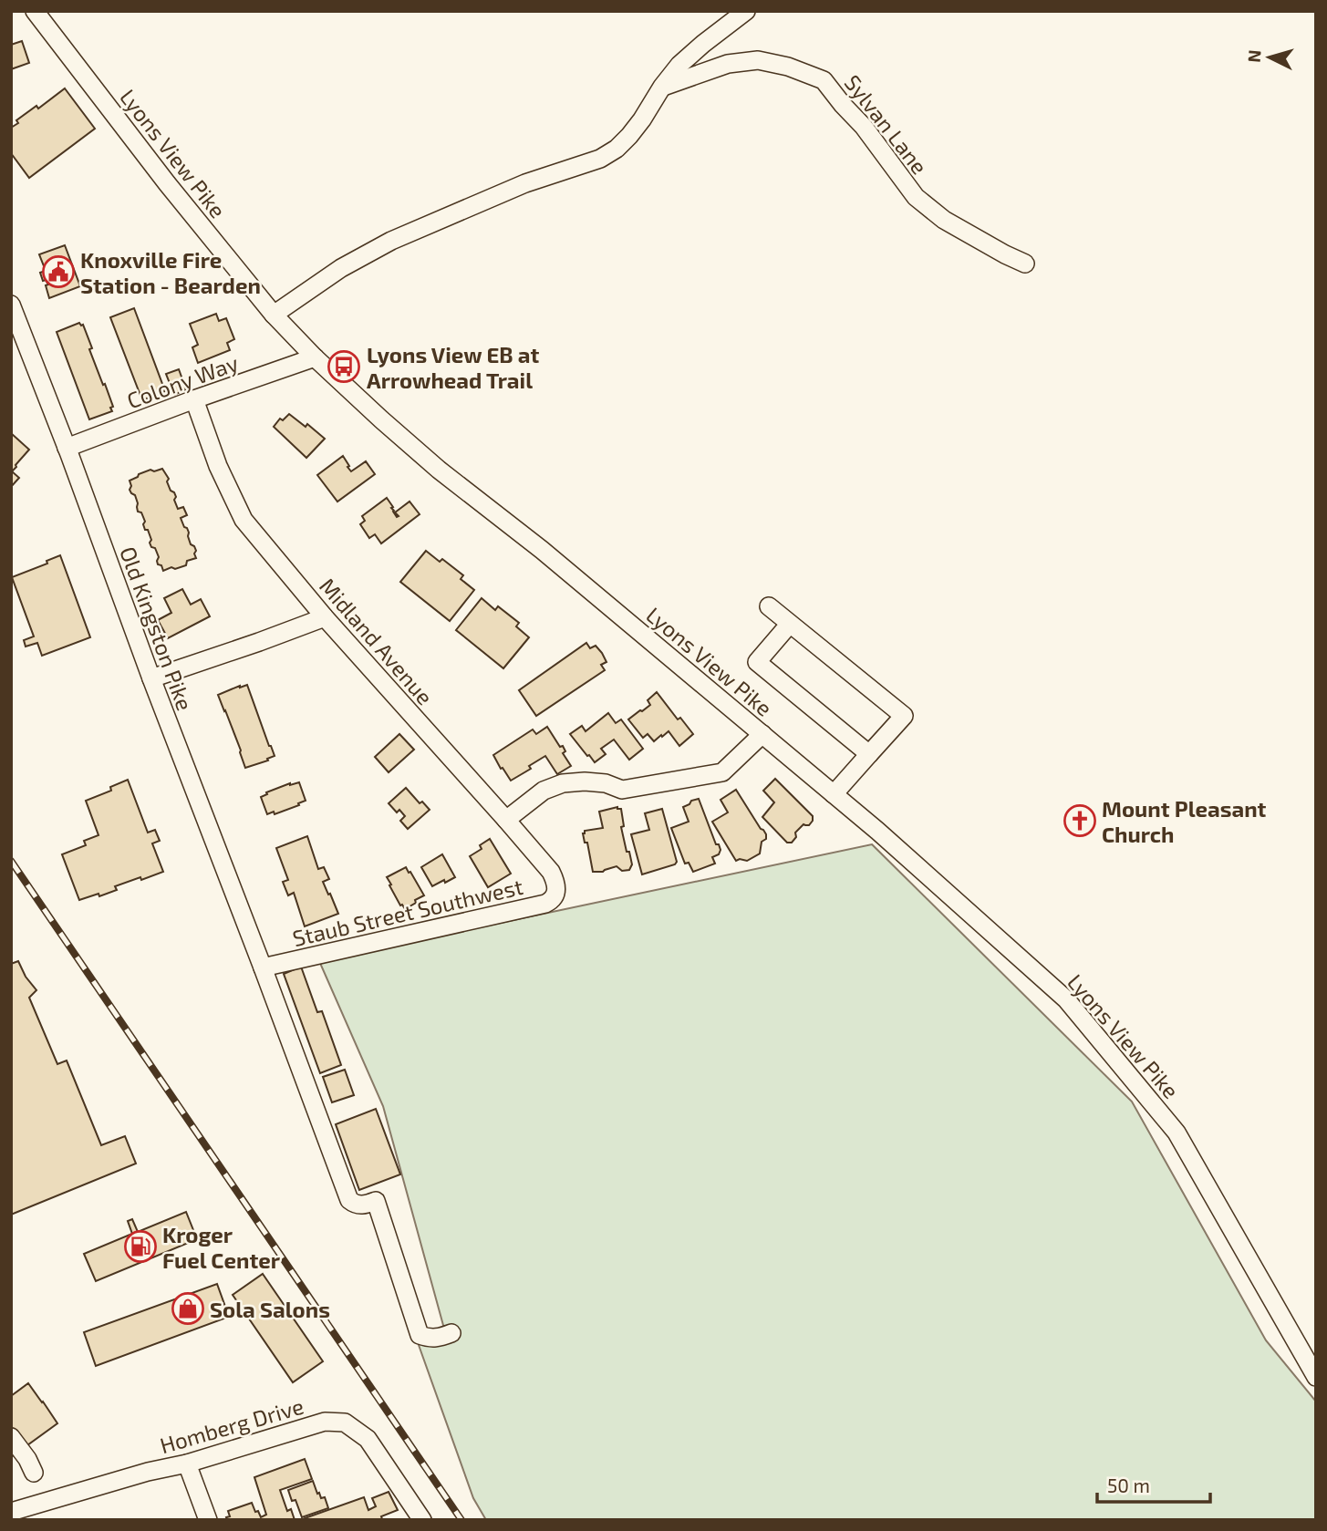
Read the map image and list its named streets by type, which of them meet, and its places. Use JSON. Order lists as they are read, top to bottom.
{
  "streets": {
    "street": [
      "Sylvan Lane",
      "Lyons View Pike",
      "Colony Way",
      "Old Kingston Pike",
      "Midland Avenue",
      "Staub Street Southwest",
      "Homberg Drive"
    ]
  },
  "crossings": [
    ["Lyons View Pike", "Colony Way"],
    ["Colony Way", "Old Kingston Pike"],
    ["Colony Way", "Midland Avenue"],
    ["Old Kingston Pike", "Staub Street Southwest"],
    ["Midland Avenue", "Staub Street Southwest"]
  ],
  "places": {
    "public building": ["Knoxville Fire Station - Bearden"],
    "bus stop": ["Lyons View EB at Arrowhead Trail"],
    "church": ["Mount Pleasant Church"],
    "fuel station": ["Kroger Fuel Center"],
    "shop": ["Sola Salons"]
  },
  "scale_bar": "50 m",
  "north": "left"
}
